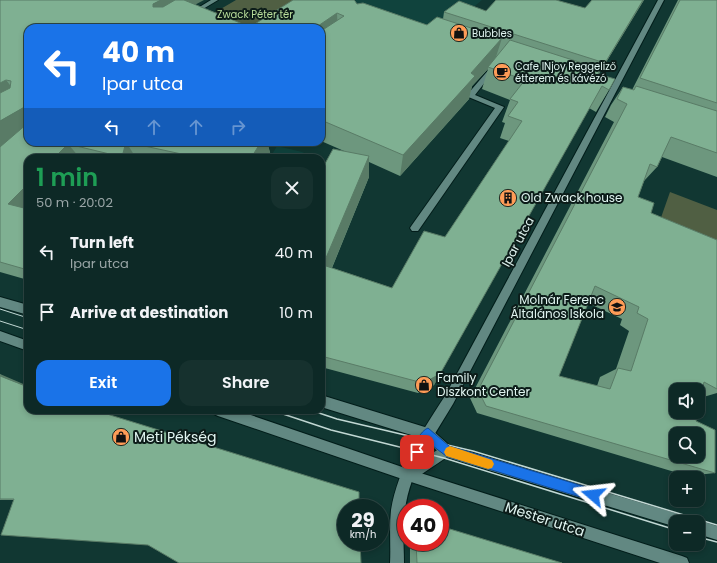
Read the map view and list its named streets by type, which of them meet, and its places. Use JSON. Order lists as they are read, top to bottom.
{
  "streets": {
    "street": ["Ipar utca", "Mester utca"]
  },
  "crossings": [
    ["Ipar utca", "Mester utca"]
  ],
  "parks": ["Zwack Péter tér"],
  "places": {
    "shop": ["Bubbles", "Family Diszkont Center", "Meti Pékség"],
    "cafe": ["Cafe INjoy Reggeliző étterem és kávézó"],
    "building": ["Old Zwack house"],
    "school or university": ["Molnár Ferenc Általános Iskola"]
  },
  "page": {
    "turn": ["40 m", "Ipar utca"],
    "heading": ["1 min", "50 m · 20:02"],
    "list": [
      {
        "name": "Turn left",
        "note": "Ipar utca",
        "value": "40 m"
      },
      {
        "name": "Arrive at destination",
        "value": "10 m"
      }
    ],
    "buttons": ["Exit", "Share"],
    "map_buttons": ["+", "−"],
    "speed": "29 km/h",
    "limit": "40"
  }
}
